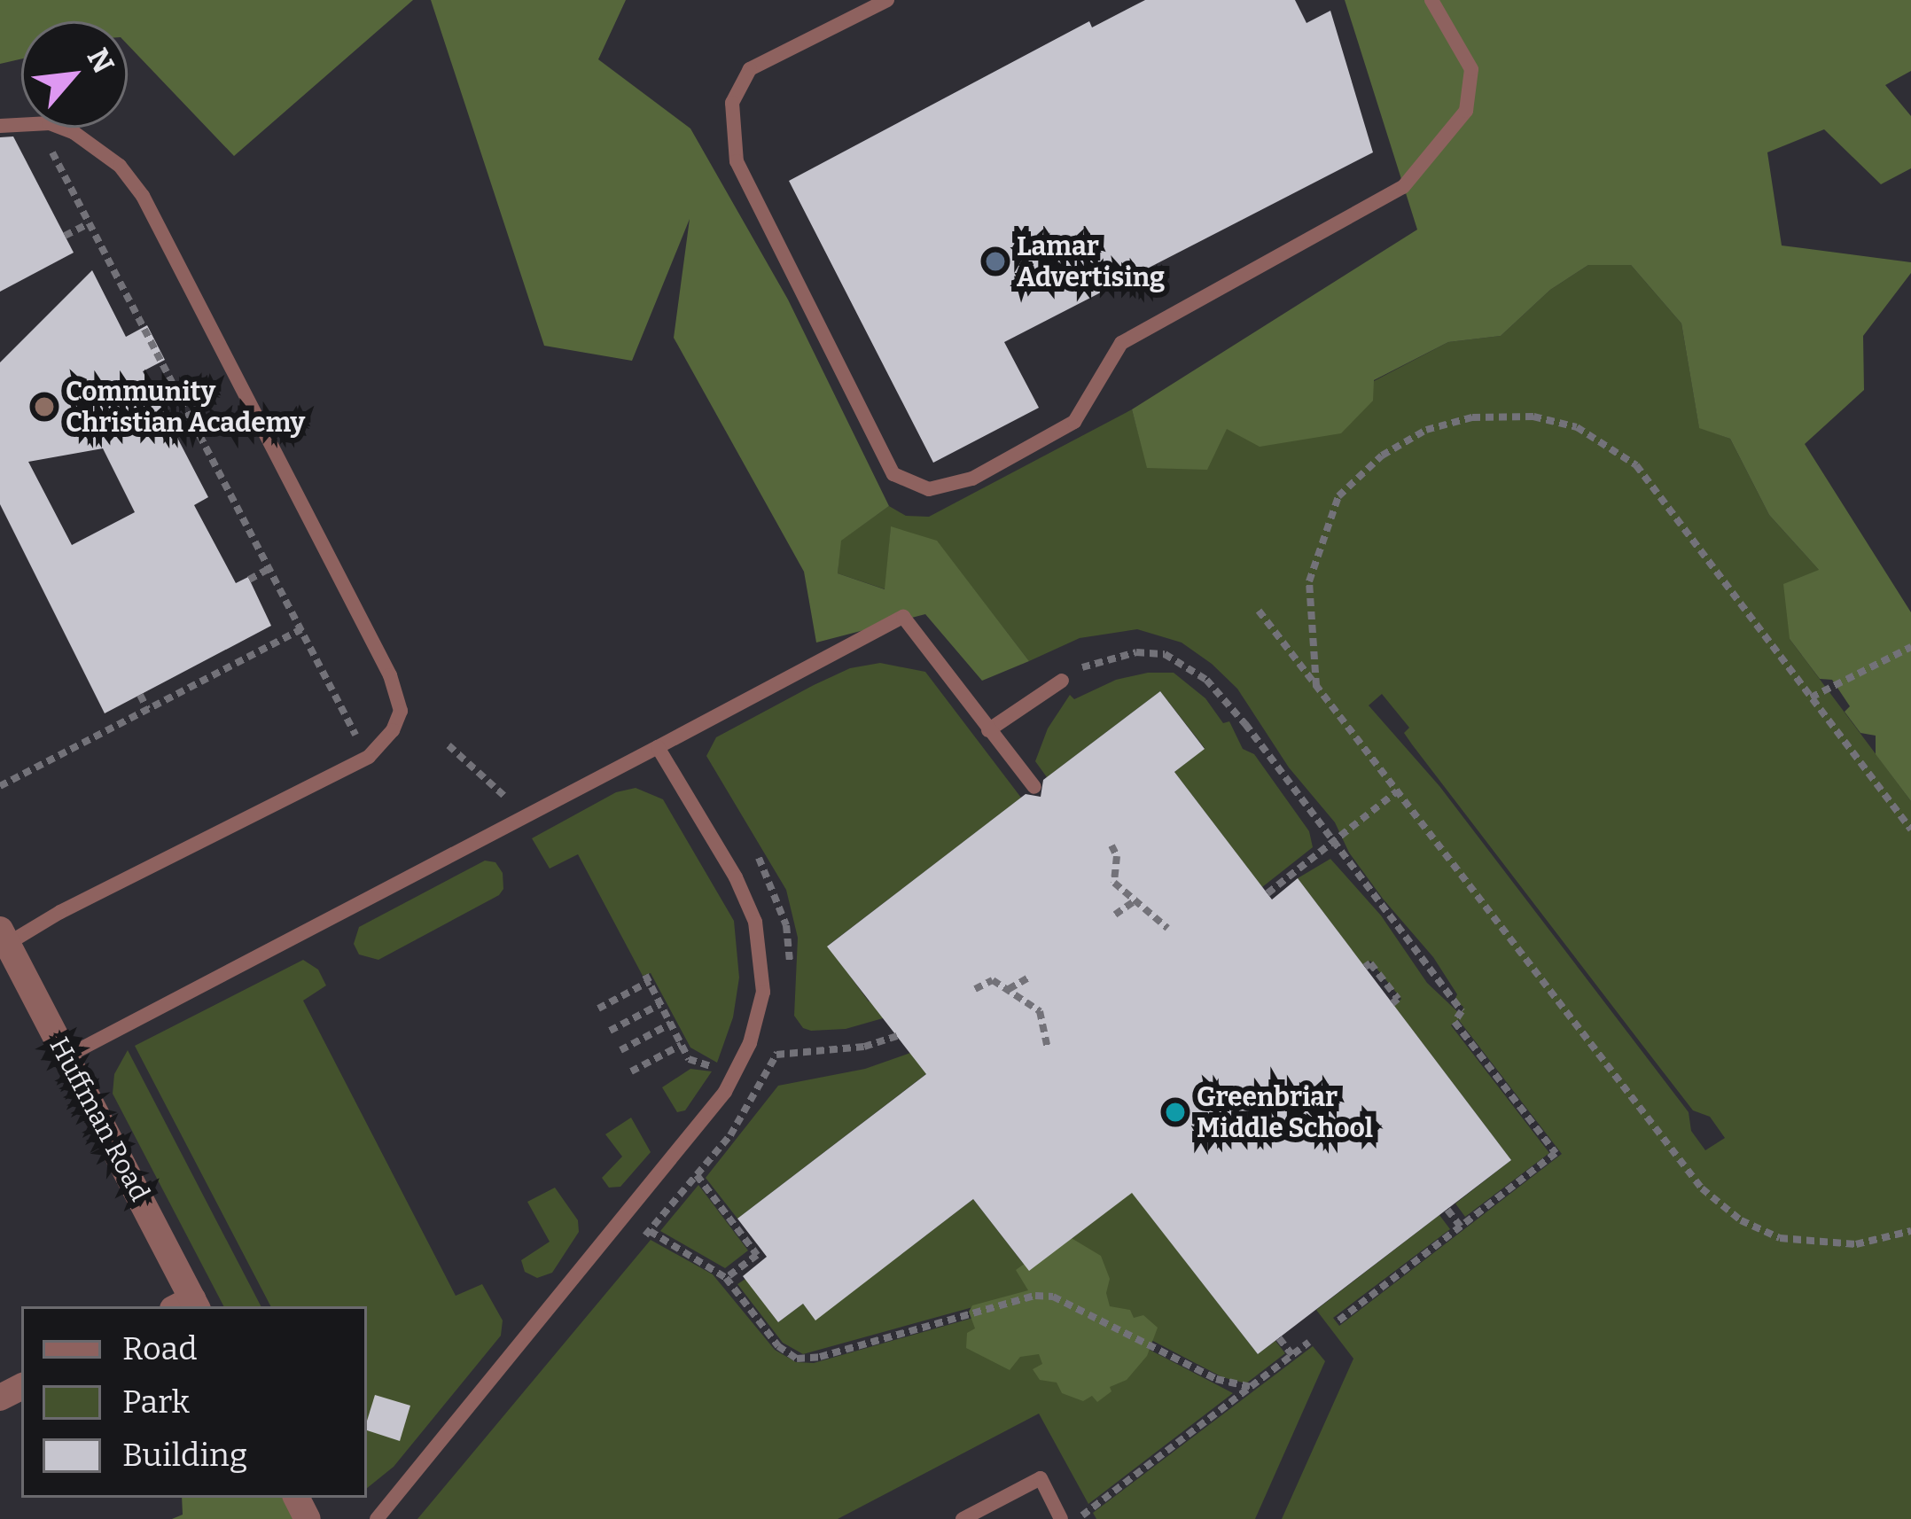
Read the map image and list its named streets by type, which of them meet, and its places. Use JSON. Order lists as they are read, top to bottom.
{
  "streets": {
    "street": ["Huffman Road"]
  },
  "places": ["Lamar Advertising", "Community Christian Academy", "Greenbriar Middle School"],
  "legend": ["Road", "Park", "Building"],
  "north": "top right"
}
